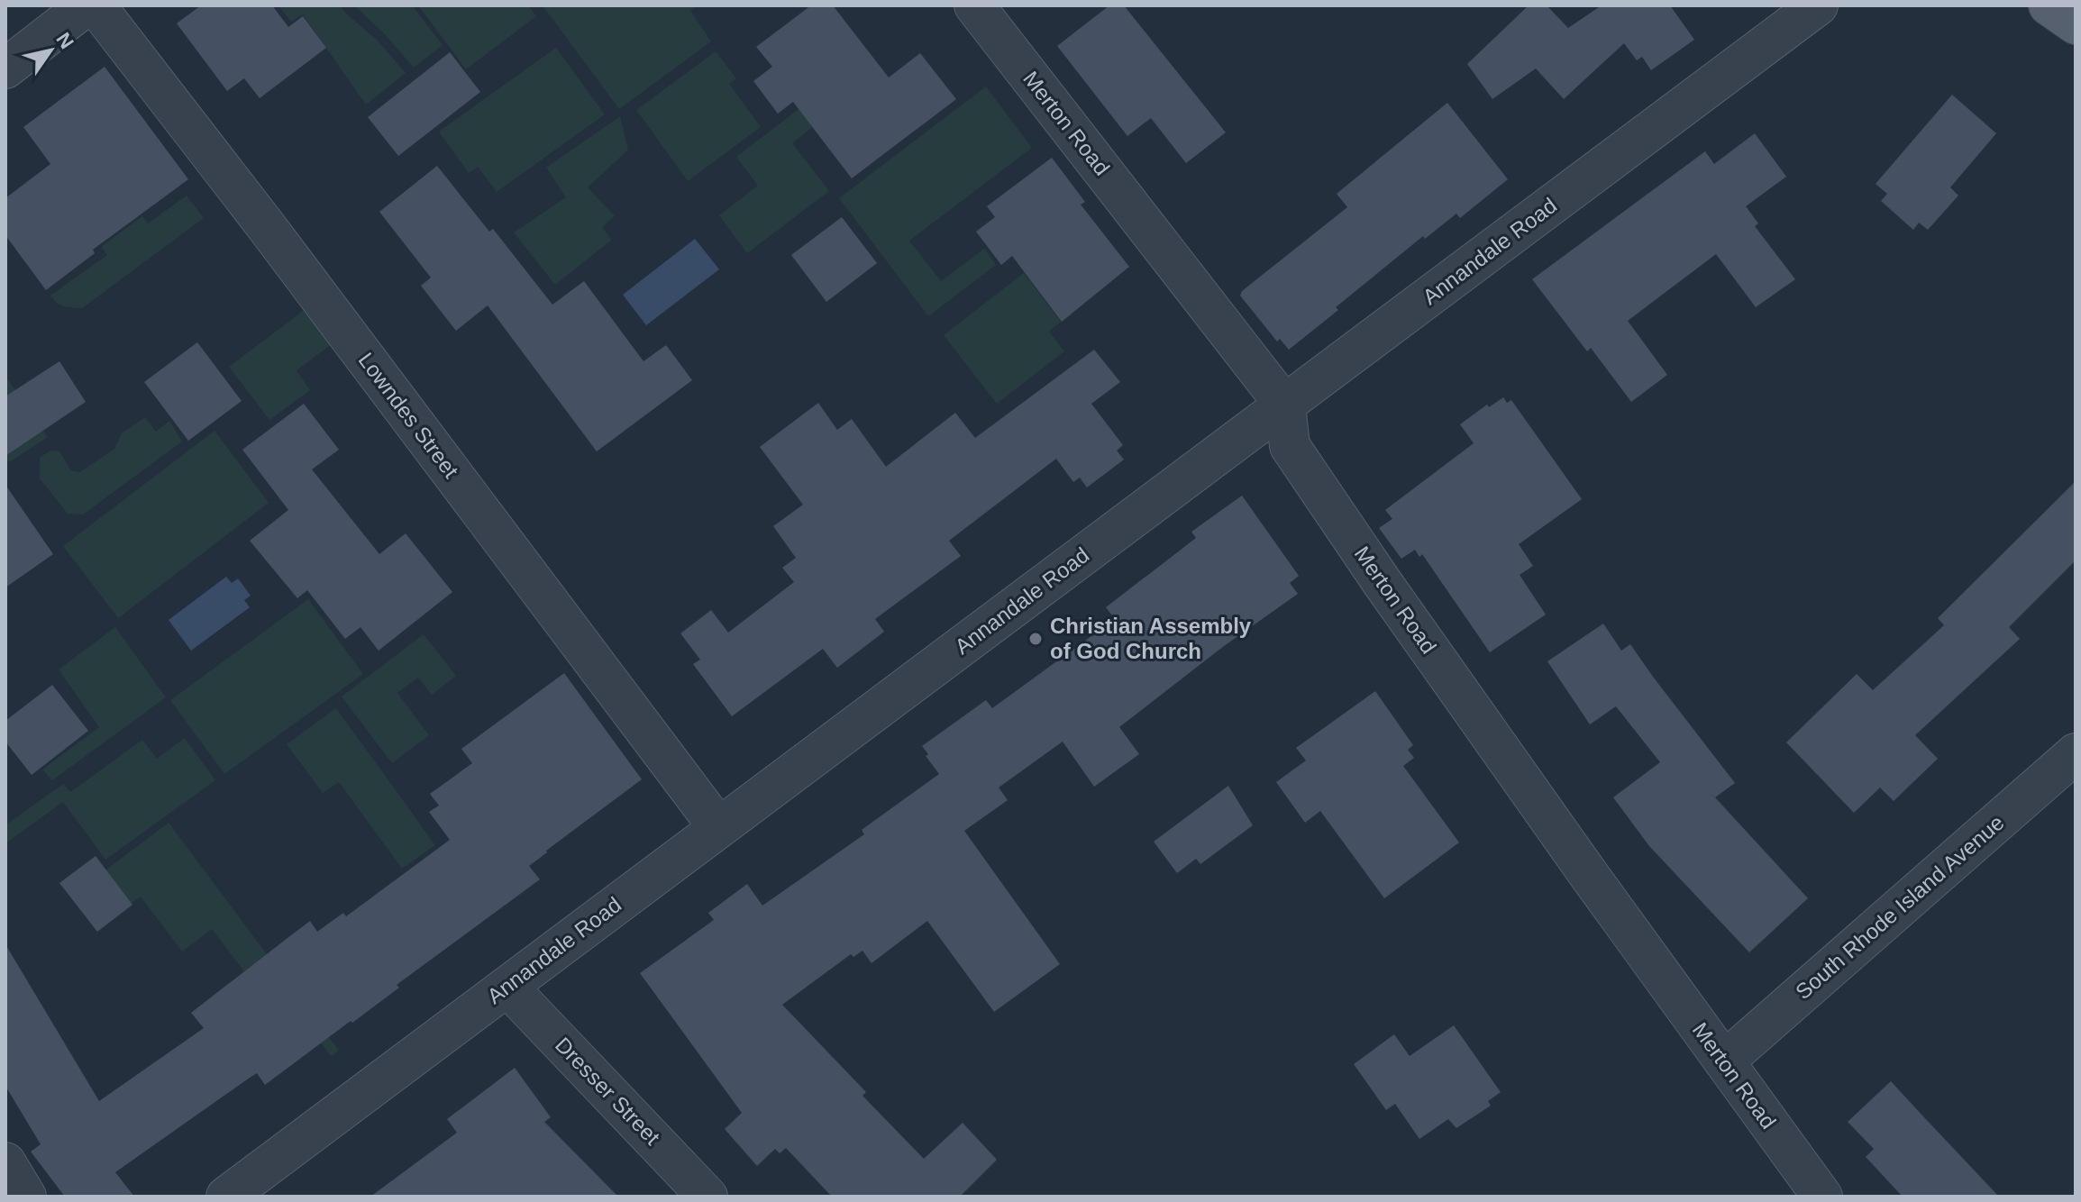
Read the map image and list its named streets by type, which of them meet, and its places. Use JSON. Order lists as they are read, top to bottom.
{
  "streets": {
    "street": [
      "Merton Road",
      "Annandale Road",
      "Lowndes Street",
      "South Rhode Island Avenue",
      "Dresser Street"
    ]
  },
  "crossings": [
    ["Merton Road", "Annandale Road"],
    ["Merton Road", "South Rhode Island Avenue"],
    ["Annandale Road", "Lowndes Street"],
    ["Annandale Road", "Dresser Street"]
  ],
  "places": ["Christian Assembly of God Church"],
  "north": "top right"
}
